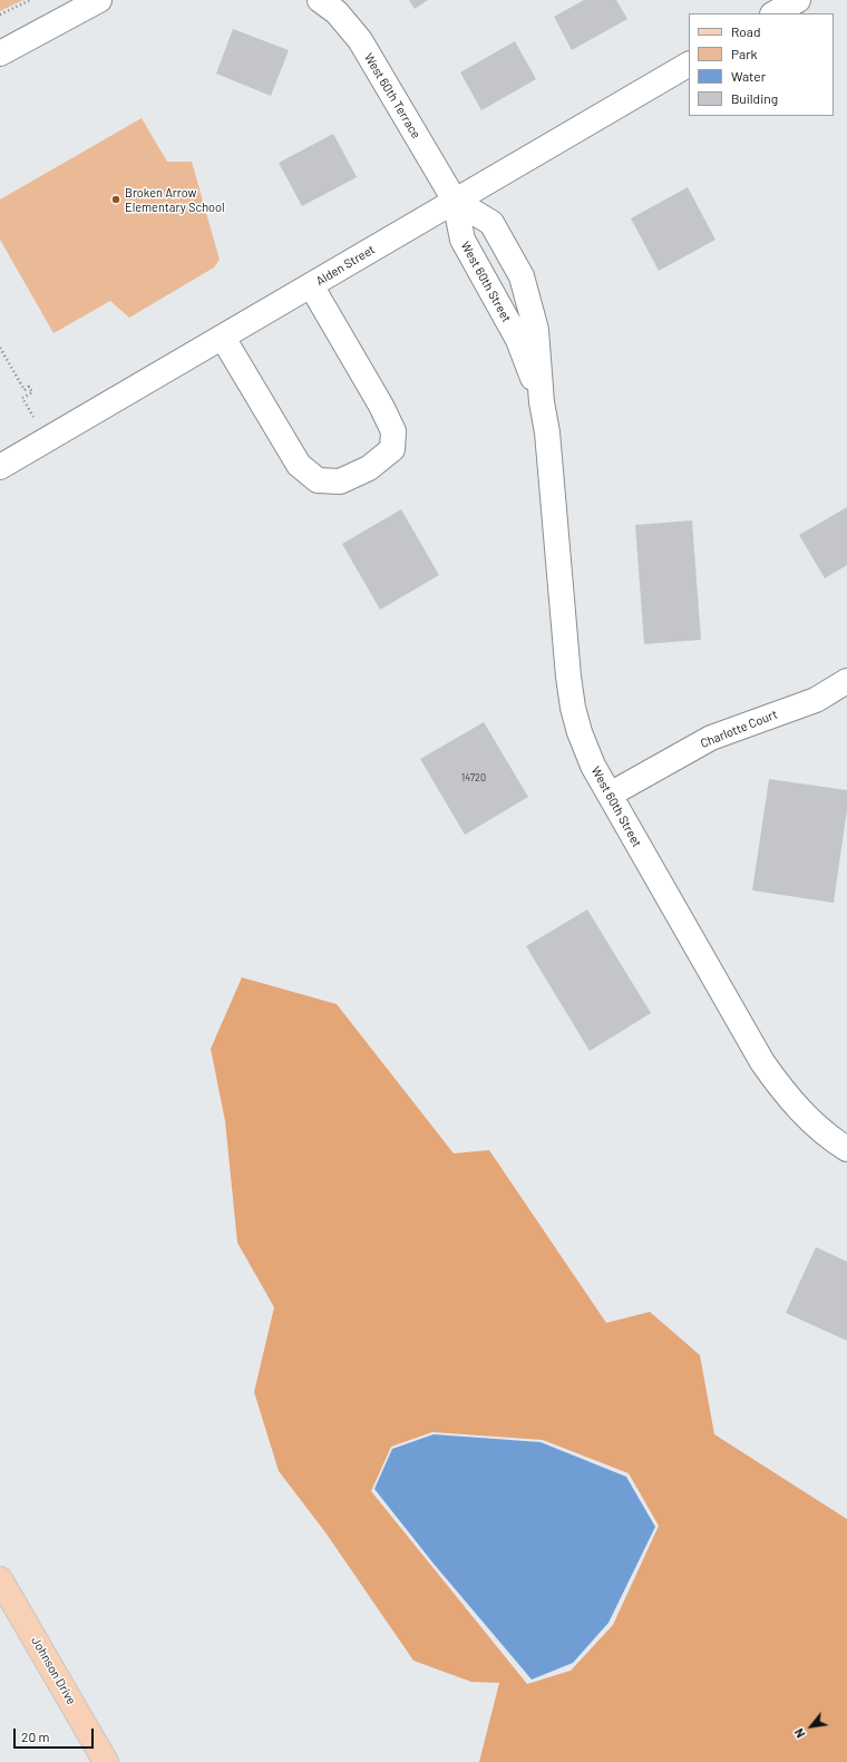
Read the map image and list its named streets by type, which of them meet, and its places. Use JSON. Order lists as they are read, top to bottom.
{
  "streets": {
    "main road": ["Johnson Drive"],
    "street": [
      "West 60th Terrace",
      "Alden Street",
      "West 60th Street",
      "Charlotte Court"
    ]
  },
  "crossings": [
    ["West 60th Terrace", "Alden Street"],
    ["West 60th Terrace", "West 60th Street"],
    ["Alden Street", "West 60th Street"],
    ["West 60th Street", "Charlotte Court"]
  ],
  "places": ["Broken Arrow Elementary School"],
  "house_numbers": ["14720"],
  "legend": [
    "Road",
    "Park",
    "Water",
    "Building"
  ],
  "scale_bar": "20 m",
  "north": "bottom left"
}
